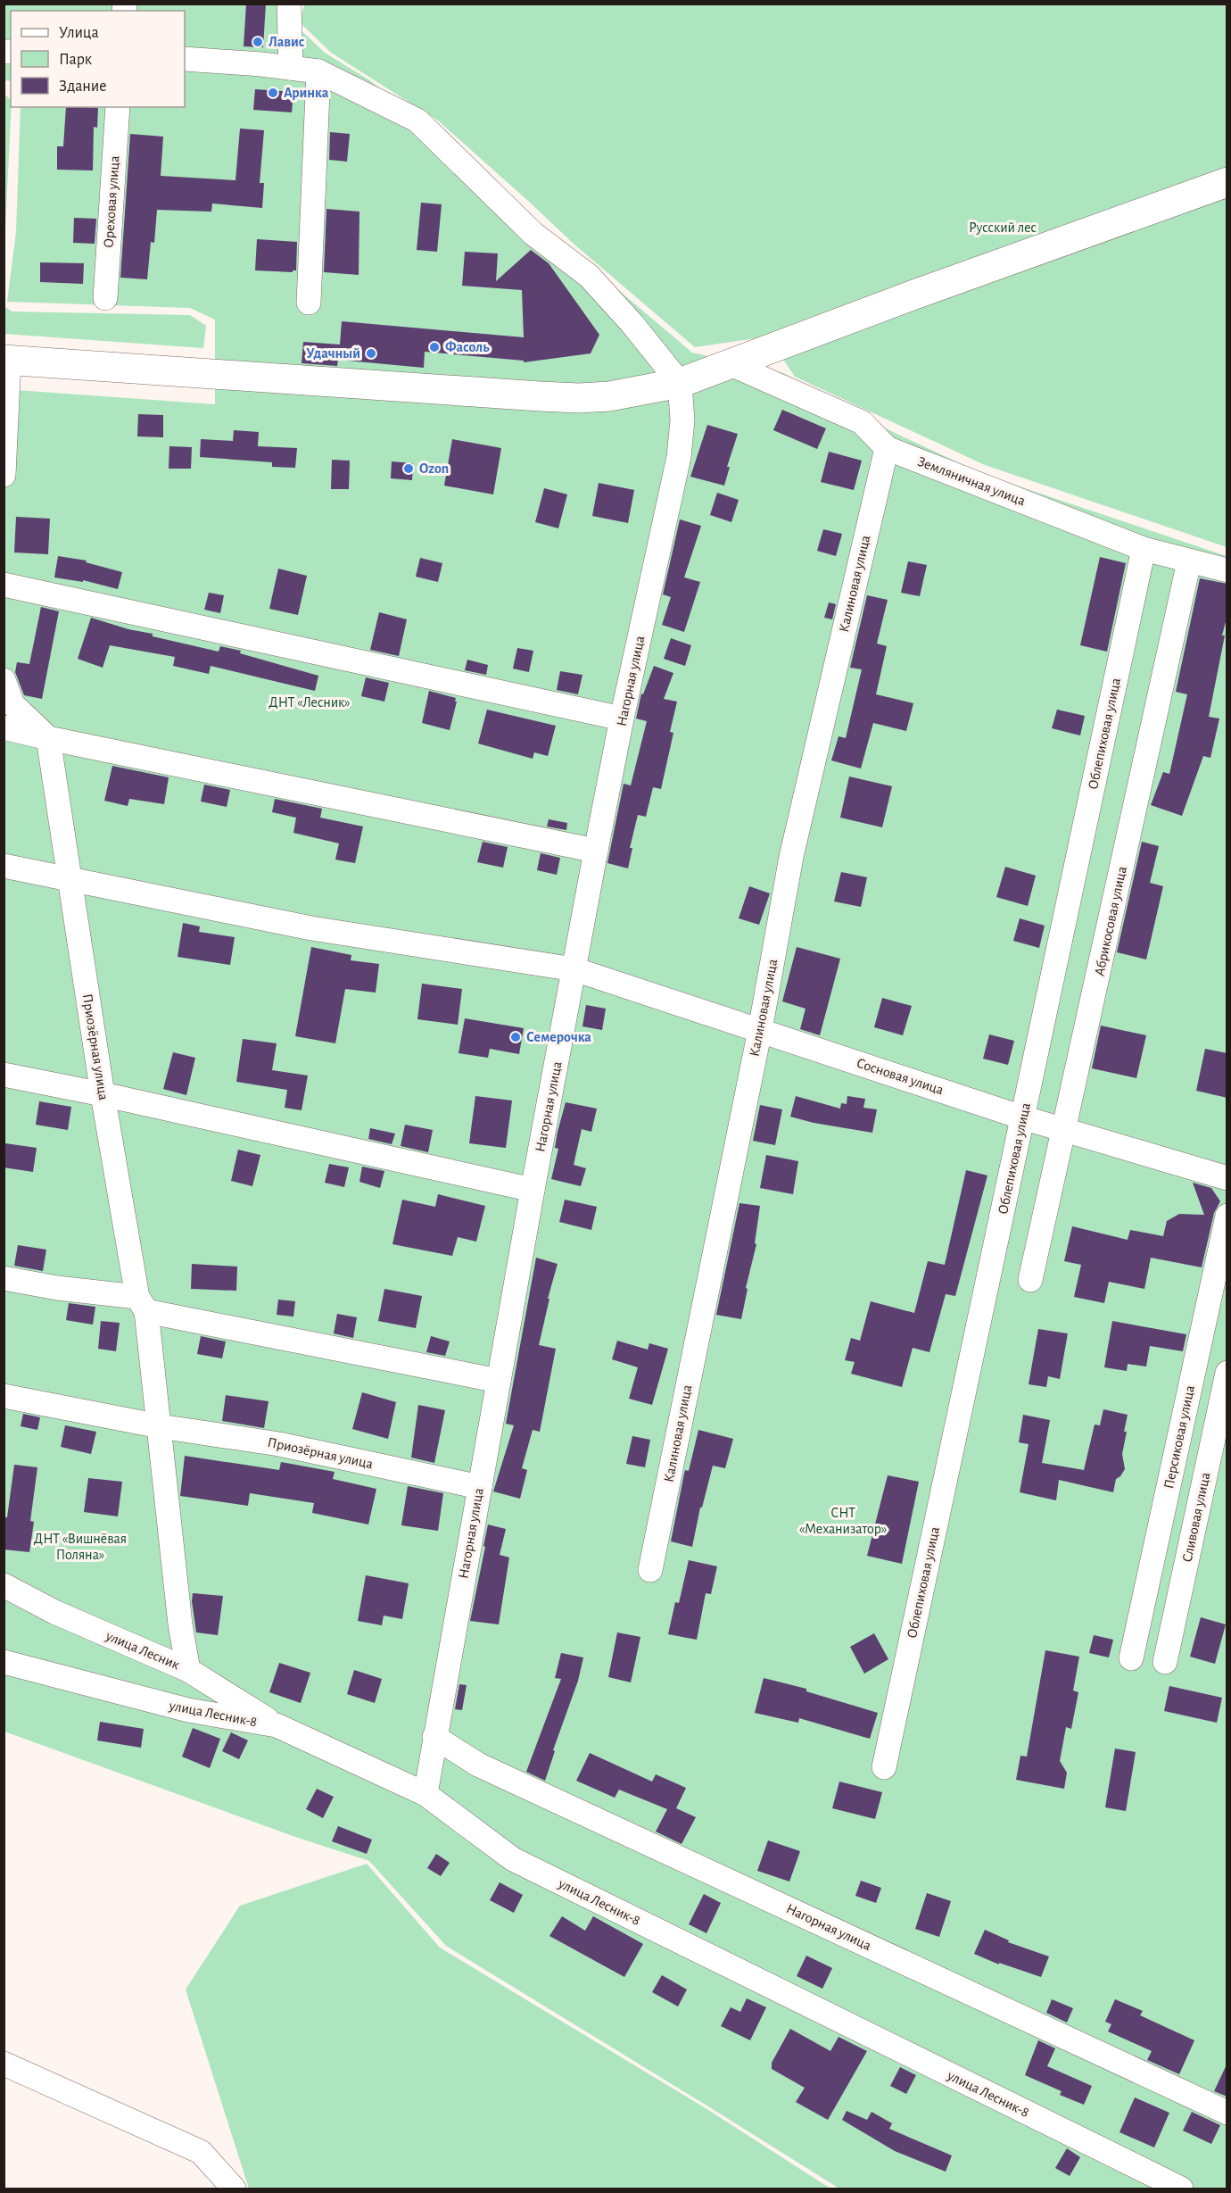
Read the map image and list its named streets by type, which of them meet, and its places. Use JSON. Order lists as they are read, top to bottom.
{
  "streets": {
    "street": [
      "Ореховая улица",
      "Земляничная улица",
      "Калиновая улица",
      "Нагорная улица",
      "Облепиховая улица",
      "Абрикосовая улица",
      "Приозёрная улица",
      "Сосновая улица",
      "Персиковая улица",
      "Сливовая улица",
      "улица Лесник",
      "улица Лесник-8"
    ]
  },
  "crossings": [
    ["Земляничная улица", "Калиновая улица"],
    ["Земляничная улица", "Облепиховая улица"],
    ["Земляничная улица", "Абрикосовая улица"],
    ["Калиновая улица", "Сосновая улица"],
    ["Нагорная улица", "Приозёрная улица"],
    ["Нагорная улица", "Сосновая улица"],
    ["Нагорная улица", "улица Лесник-8"],
    ["Облепиховая улица", "Сосновая улица"],
    ["Абрикосовая улица", "Сосновая улица"],
    ["Приозёрная улица", "Сосновая улица"],
    ["Приозёрная улица", "улица Лесник"],
    ["улица Лесник", "улица Лесник-8"]
  ],
  "parks": [
    "Русский лес",
    "ДНТ «Лесник»",
    "СНТ «Механизатор»",
    "ДНТ «Вишнёвая Поляна»"
  ],
  "places": [
    "Лавис",
    "Аринка",
    "Фасоль",
    "Удачный",
    "Ozon",
    "Семерочка"
  ],
  "legend": ["Улица", "Парк", "Здание"]
}
